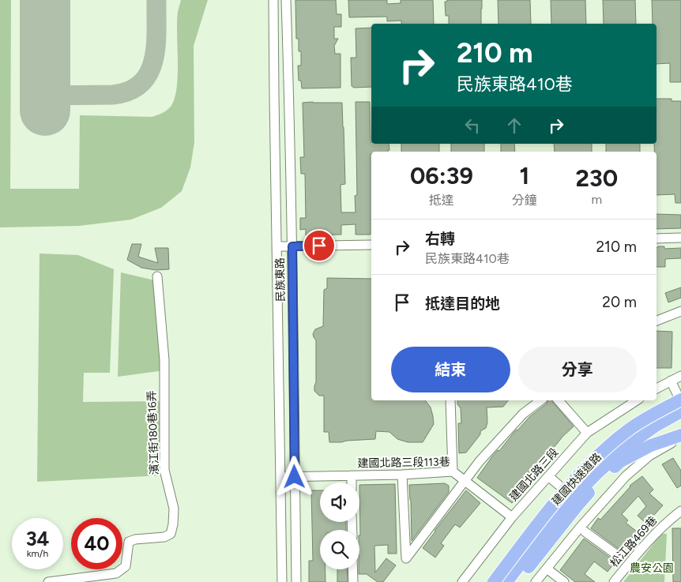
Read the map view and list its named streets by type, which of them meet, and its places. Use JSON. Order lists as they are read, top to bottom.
{
  "streets": {
    "highway": ["建國快速道路"],
    "street": [
      "民族東路",
      "濱江街180巷16弄",
      "建國北路三段113巷",
      "建國北路三段",
      "松江路469巷"
    ]
  },
  "crossings": [
    ["民族東路", "建國北路三段113巷"],
    ["建國北路三段113巷", "建國北路三段"]
  ],
  "parks": ["農安公園"],
  "page": {
    "turn": ["210 m", "民族東路410巷"],
    "eta": [
      "06:39",
      "抵達",
      "1",
      "分鐘",
      "230",
      "m"
    ],
    "list": [
      {
        "name": "右轉",
        "note": "民族東路410巷",
        "value": "210 m"
      },
      {
        "name": "抵達目的地",
        "value": "20 m"
      }
    ],
    "buttons": ["結束", "分享"],
    "speed": "34 km/h",
    "limit": "40"
  }
}
